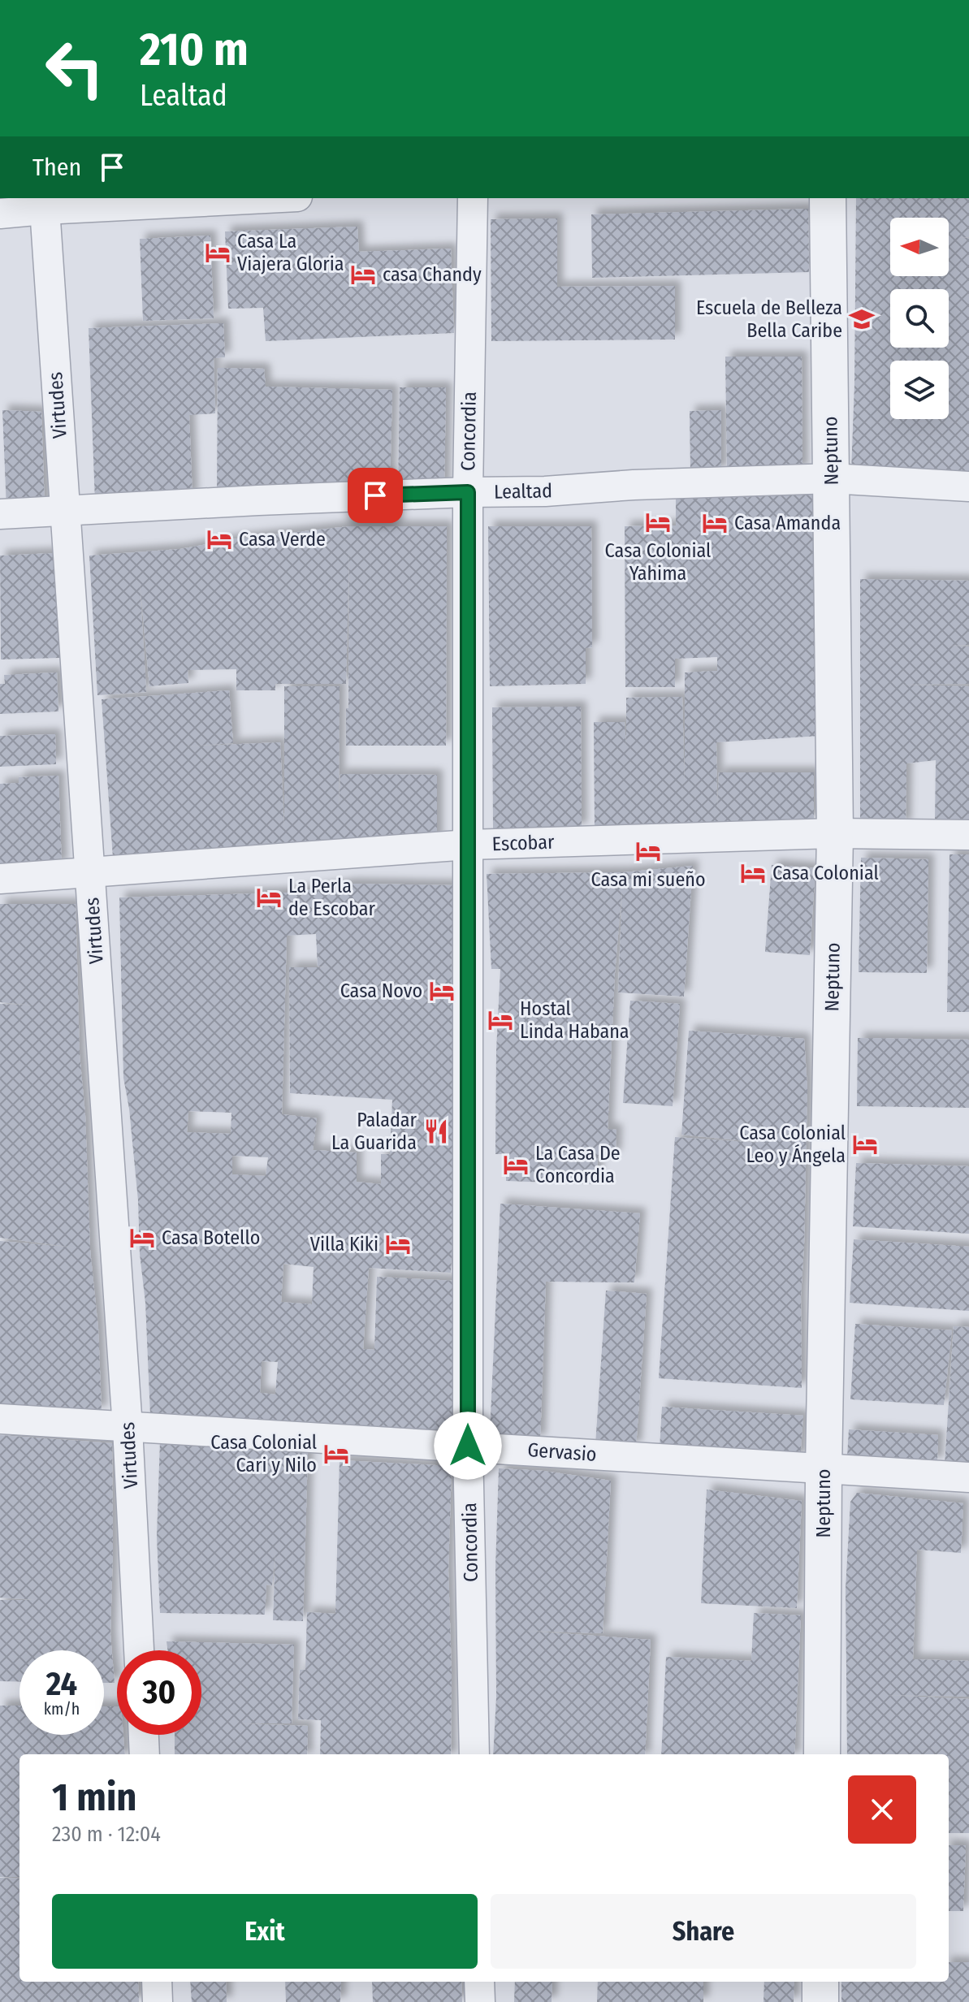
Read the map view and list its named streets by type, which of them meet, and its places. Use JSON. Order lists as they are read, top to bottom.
{
  "streets": {
    "street": [
      "Virtudes",
      "Concordia",
      "Neptuno",
      "Lealtad",
      "Escobar",
      "Gervasio"
    ]
  },
  "crossings": [
    ["Virtudes", "Lealtad"],
    ["Virtudes", "Escobar"],
    ["Virtudes", "Gervasio"],
    ["Concordia", "Lealtad"],
    ["Concordia", "Escobar"],
    ["Concordia", "Gervasio"],
    ["Neptuno", "Lealtad"],
    ["Neptuno", "Escobar"],
    ["Neptuno", "Gervasio"]
  ],
  "places": {
    "hotel": [
      "Casa La Viajera Gloria",
      "casa Chandy",
      "Casa Colonial Yahima",
      "Casa Amanda",
      "Casa Verde",
      "Casa mi sueño",
      "Casa Colonial",
      "La Perla de Escobar",
      "Casa Novo",
      "Hostal Linda Habana",
      "Casa Colonial Leo y Ángela",
      "La Casa De Concordia",
      "Casa Botello",
      "Villa Kiki",
      "Casa Colonial Cari y Nilo"
    ],
    "school or university": ["Escuela de Belleza Bella Caribe"],
    "restaurant": ["Paladar La Guarida"]
  },
  "north": "left",
  "page": {
    "turn": ["210 m", "Lealtad"],
    "then": "Then",
    "speed": "24 km/h",
    "limit": "30",
    "heading": ["1 min", "230 m · 12:04"],
    "buttons": ["Exit", "Share"]
  }
}
